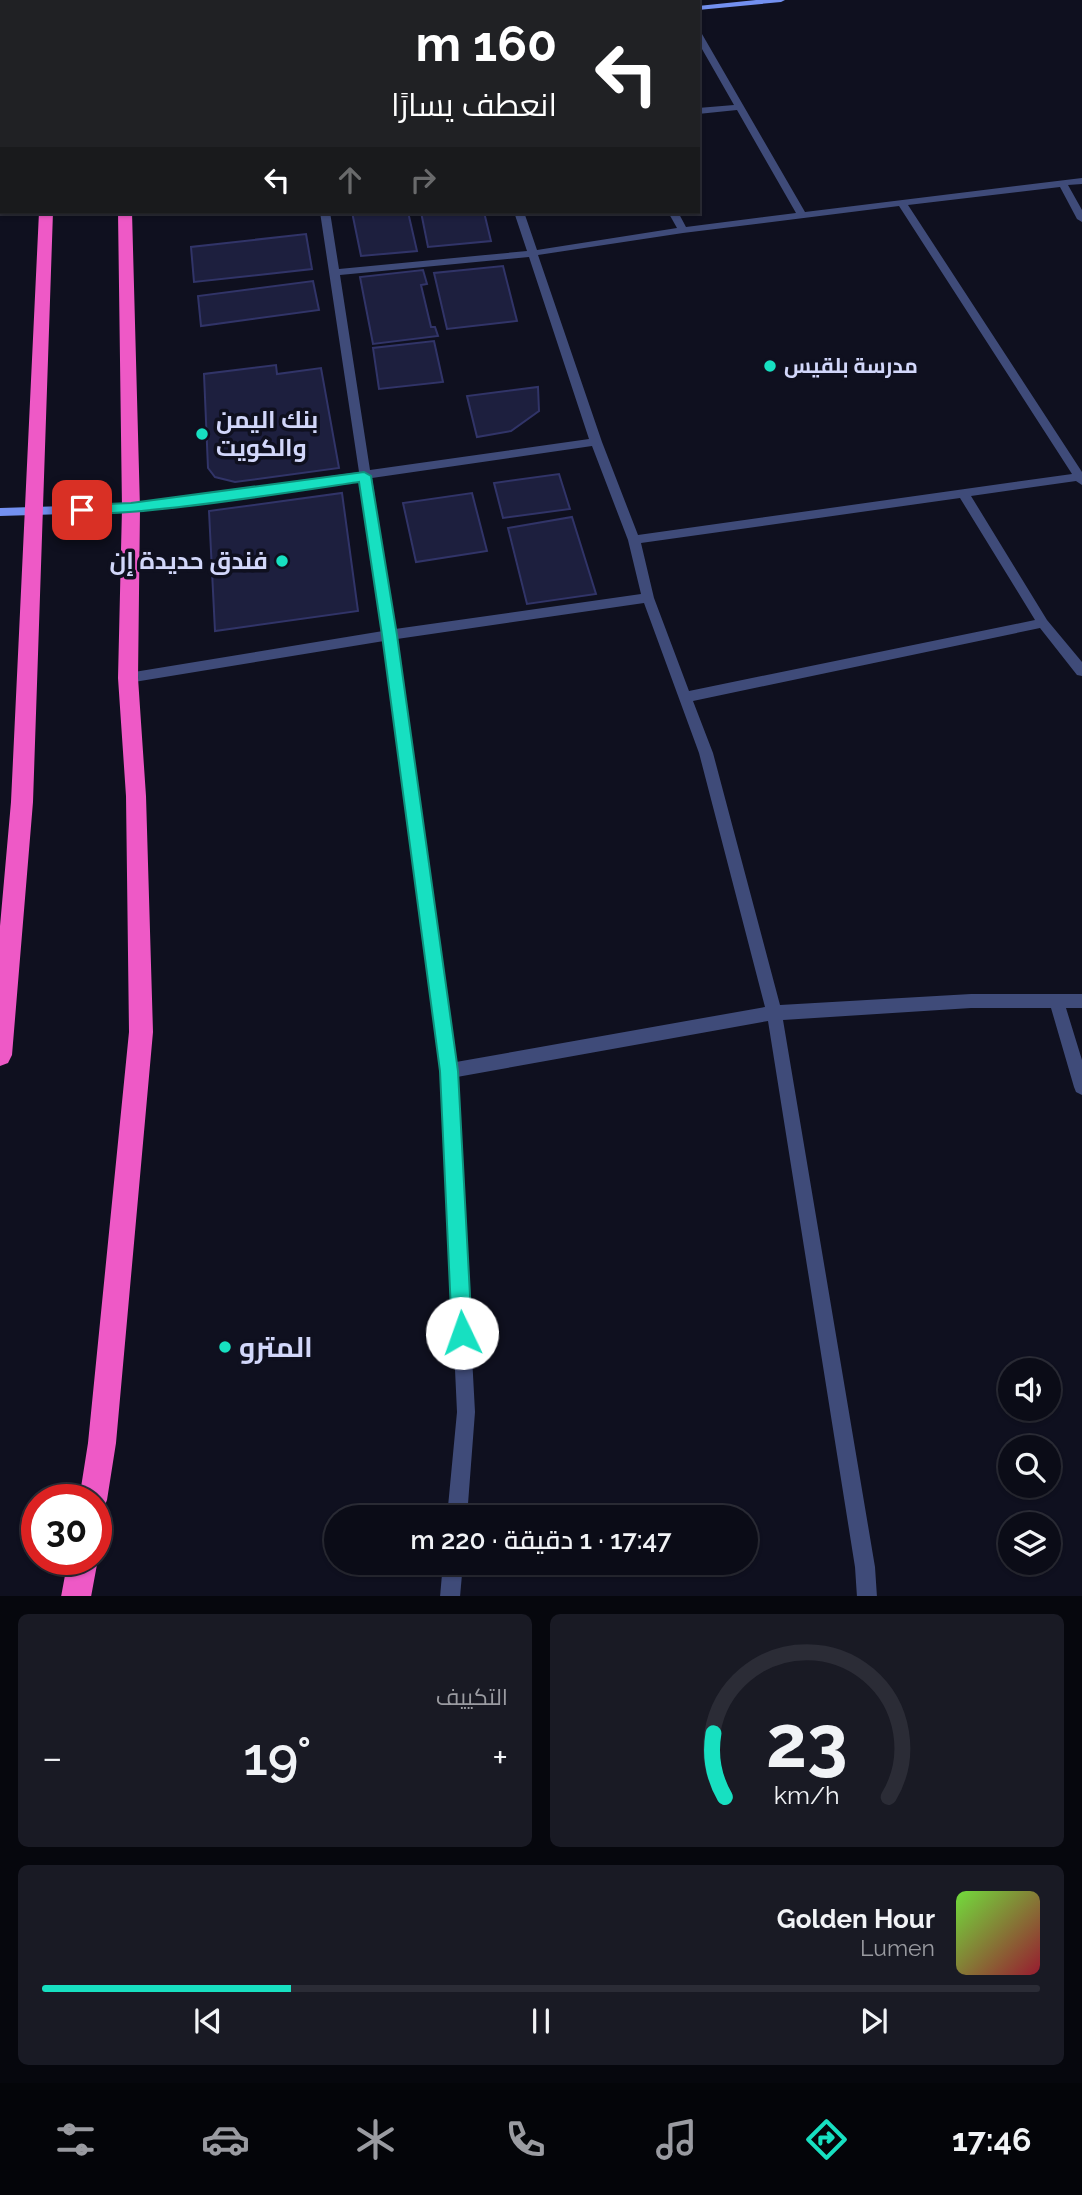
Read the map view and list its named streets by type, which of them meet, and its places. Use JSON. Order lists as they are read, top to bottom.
{
  "places": [
    "مدرسة بلقيس",
    "بنك اليمن والكويت",
    "فندق حديدة إن",
    "المترو"
  ],
  "page": {
    "turn": ["160 m", "انعطف يسارًا"],
    "limit": "30",
    "trip": "17:47 · 1 دقيقة · 220 m",
    "tile": "التكييف",
    "heat": ["−", "19°", "+"],
    "song": ["Golden Hour", "Lumen"],
    "tabs": "17:46",
    "gauge": ["23", "km/h"]
  }
}
